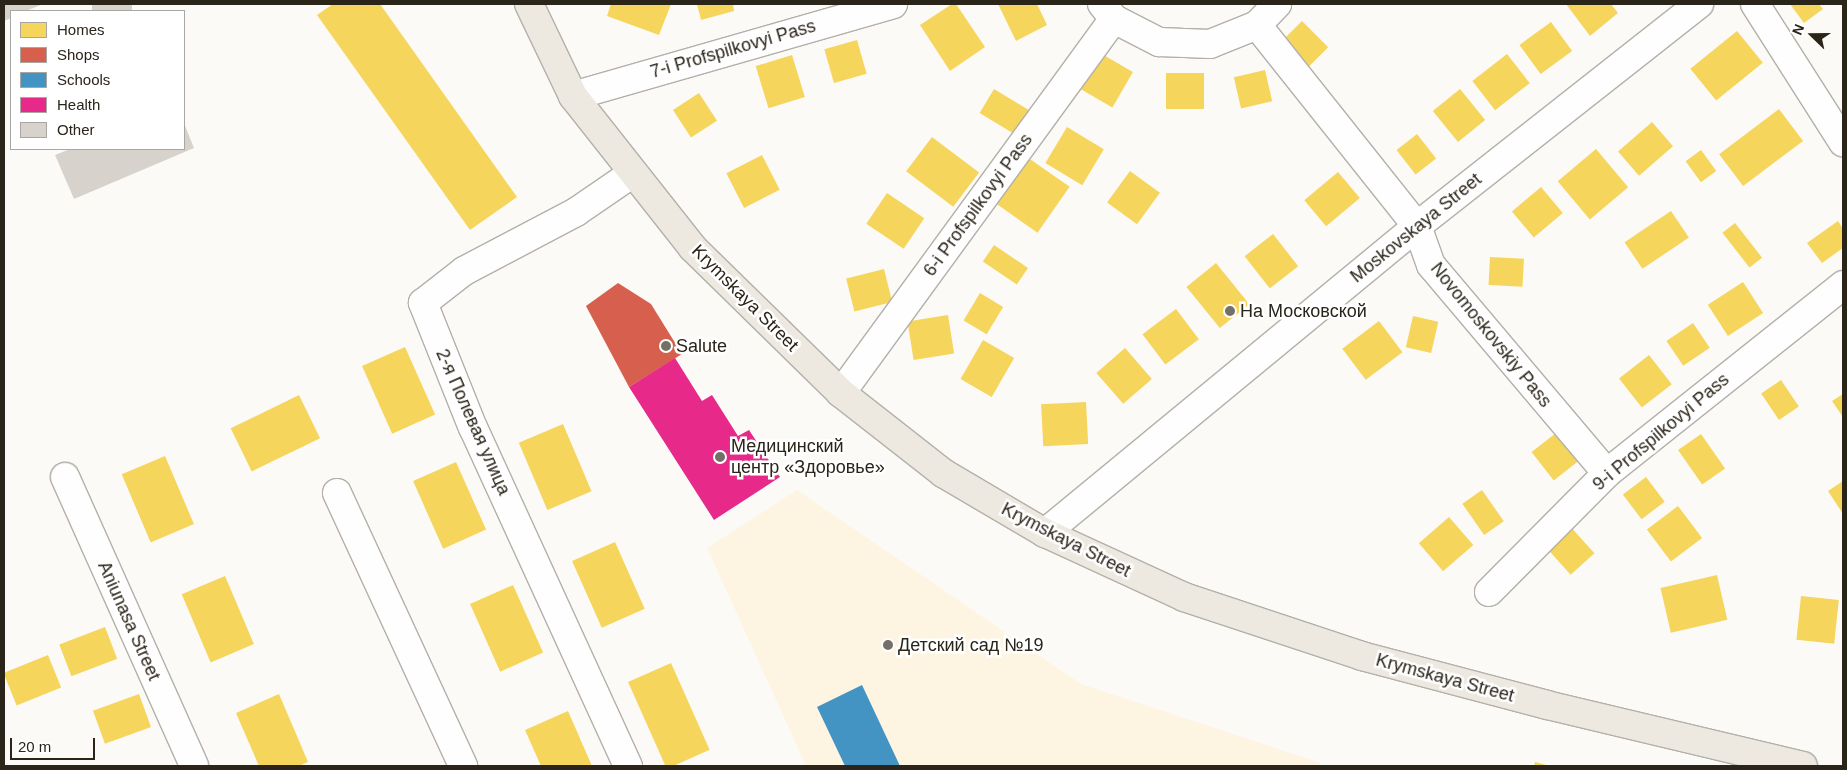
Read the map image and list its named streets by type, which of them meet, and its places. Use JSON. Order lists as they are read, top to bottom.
{
  "streets": {
    "main road": ["Krymskaya Street"],
    "street": [
      "7-i Profspilkovyi Pass",
      "6-i Profspilkovyi Pass",
      "Moskovskaya Street",
      "Novomoskovskiy Pass",
      "2-я Полевая улица",
      "9-i Profspilkovyi Pass",
      "Aniunasa Street"
    ]
  },
  "crossings": [
    ["7-i Profspilkovyi Pass", "Krymskaya Street"],
    ["6-i Profspilkovyi Pass", "Krymskaya Street"],
    ["Moskovskaya Street", "Krymskaya Street"],
    ["Moskovskaya Street", "Novomoskovskiy Pass"],
    ["Krymskaya Street", "2-я Полевая улица"],
    ["Novomoskovskiy Pass", "9-i Profspilkovyi Pass"]
  ],
  "places": [
    "На Московской",
    "Salute",
    "Медицинский центр «Здоровье»",
    "Детский сад №19"
  ],
  "legend": [
    "Homes",
    "Shops",
    "Schools",
    "Health",
    "Other"
  ],
  "scale_bar": "20 m",
  "north": "left"
}
